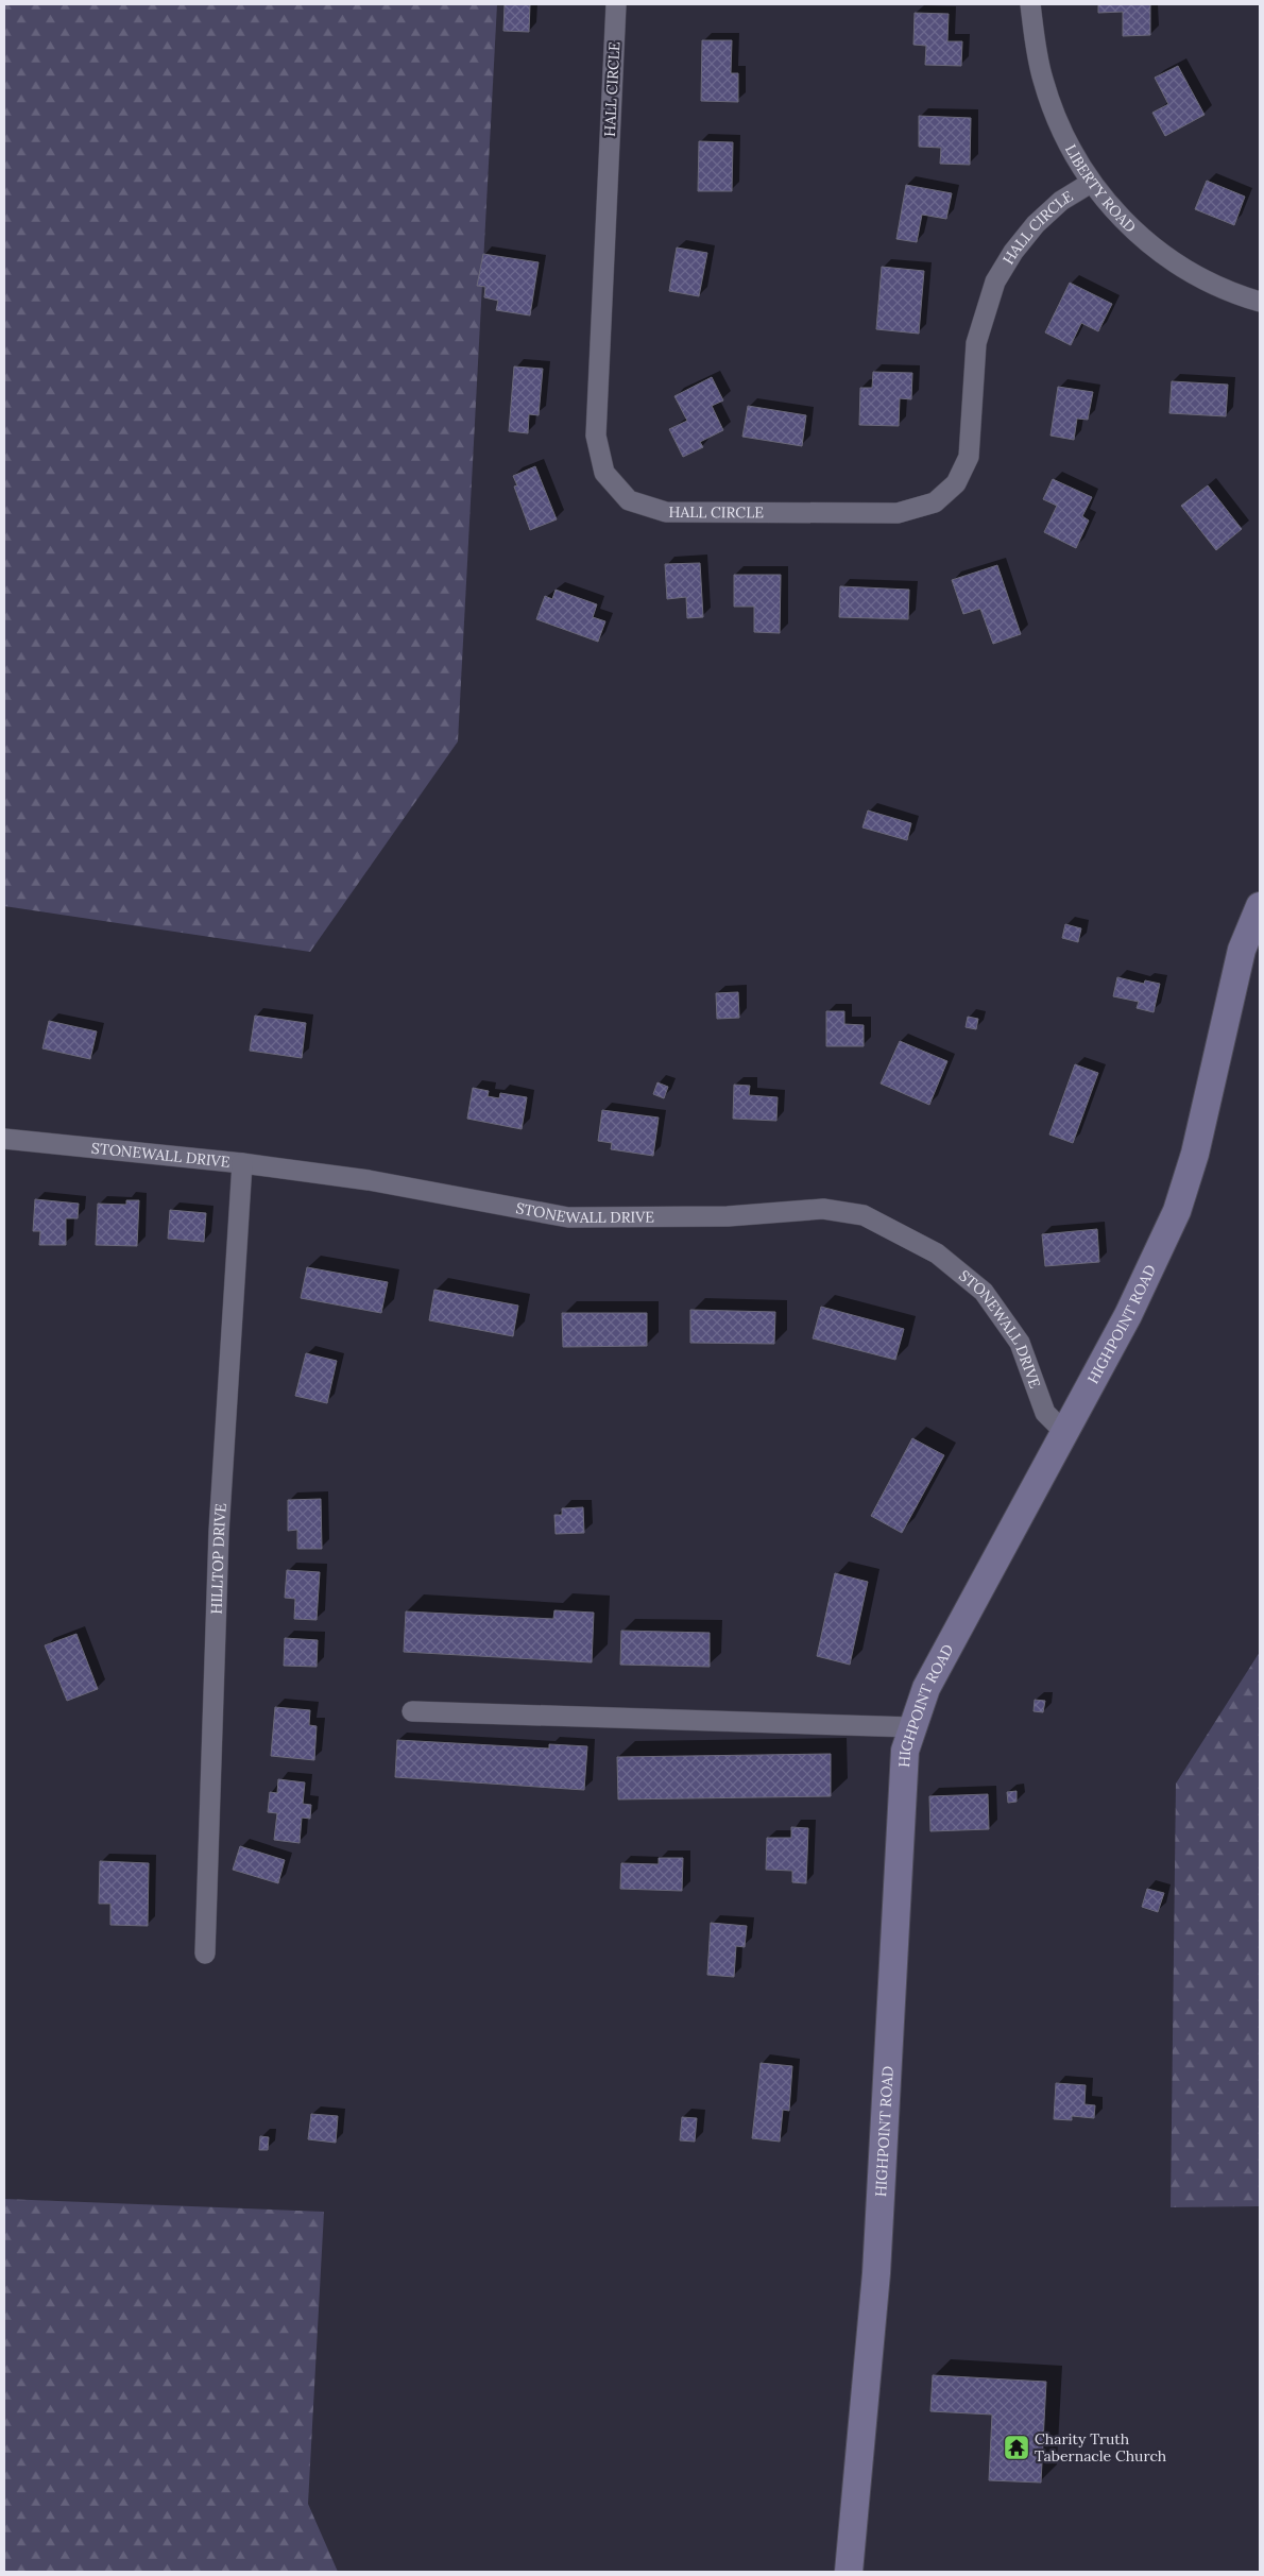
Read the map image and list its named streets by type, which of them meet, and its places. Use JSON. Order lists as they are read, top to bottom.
{
  "streets": {
    "street": [
      "HALL CIRCLE",
      "LIBERTY ROAD",
      "STONEWALL DRIVE",
      "HIGHPOINT ROAD",
      "HILLTOP DRIVE"
    ]
  },
  "crossings": [
    ["HALL CIRCLE", "LIBERTY ROAD"],
    ["STONEWALL DRIVE", "HIGHPOINT ROAD"],
    ["STONEWALL DRIVE", "HILLTOP DRIVE"]
  ],
  "places": {
    "temple": ["Charity Truth Tabernacle Church"]
  }
}
